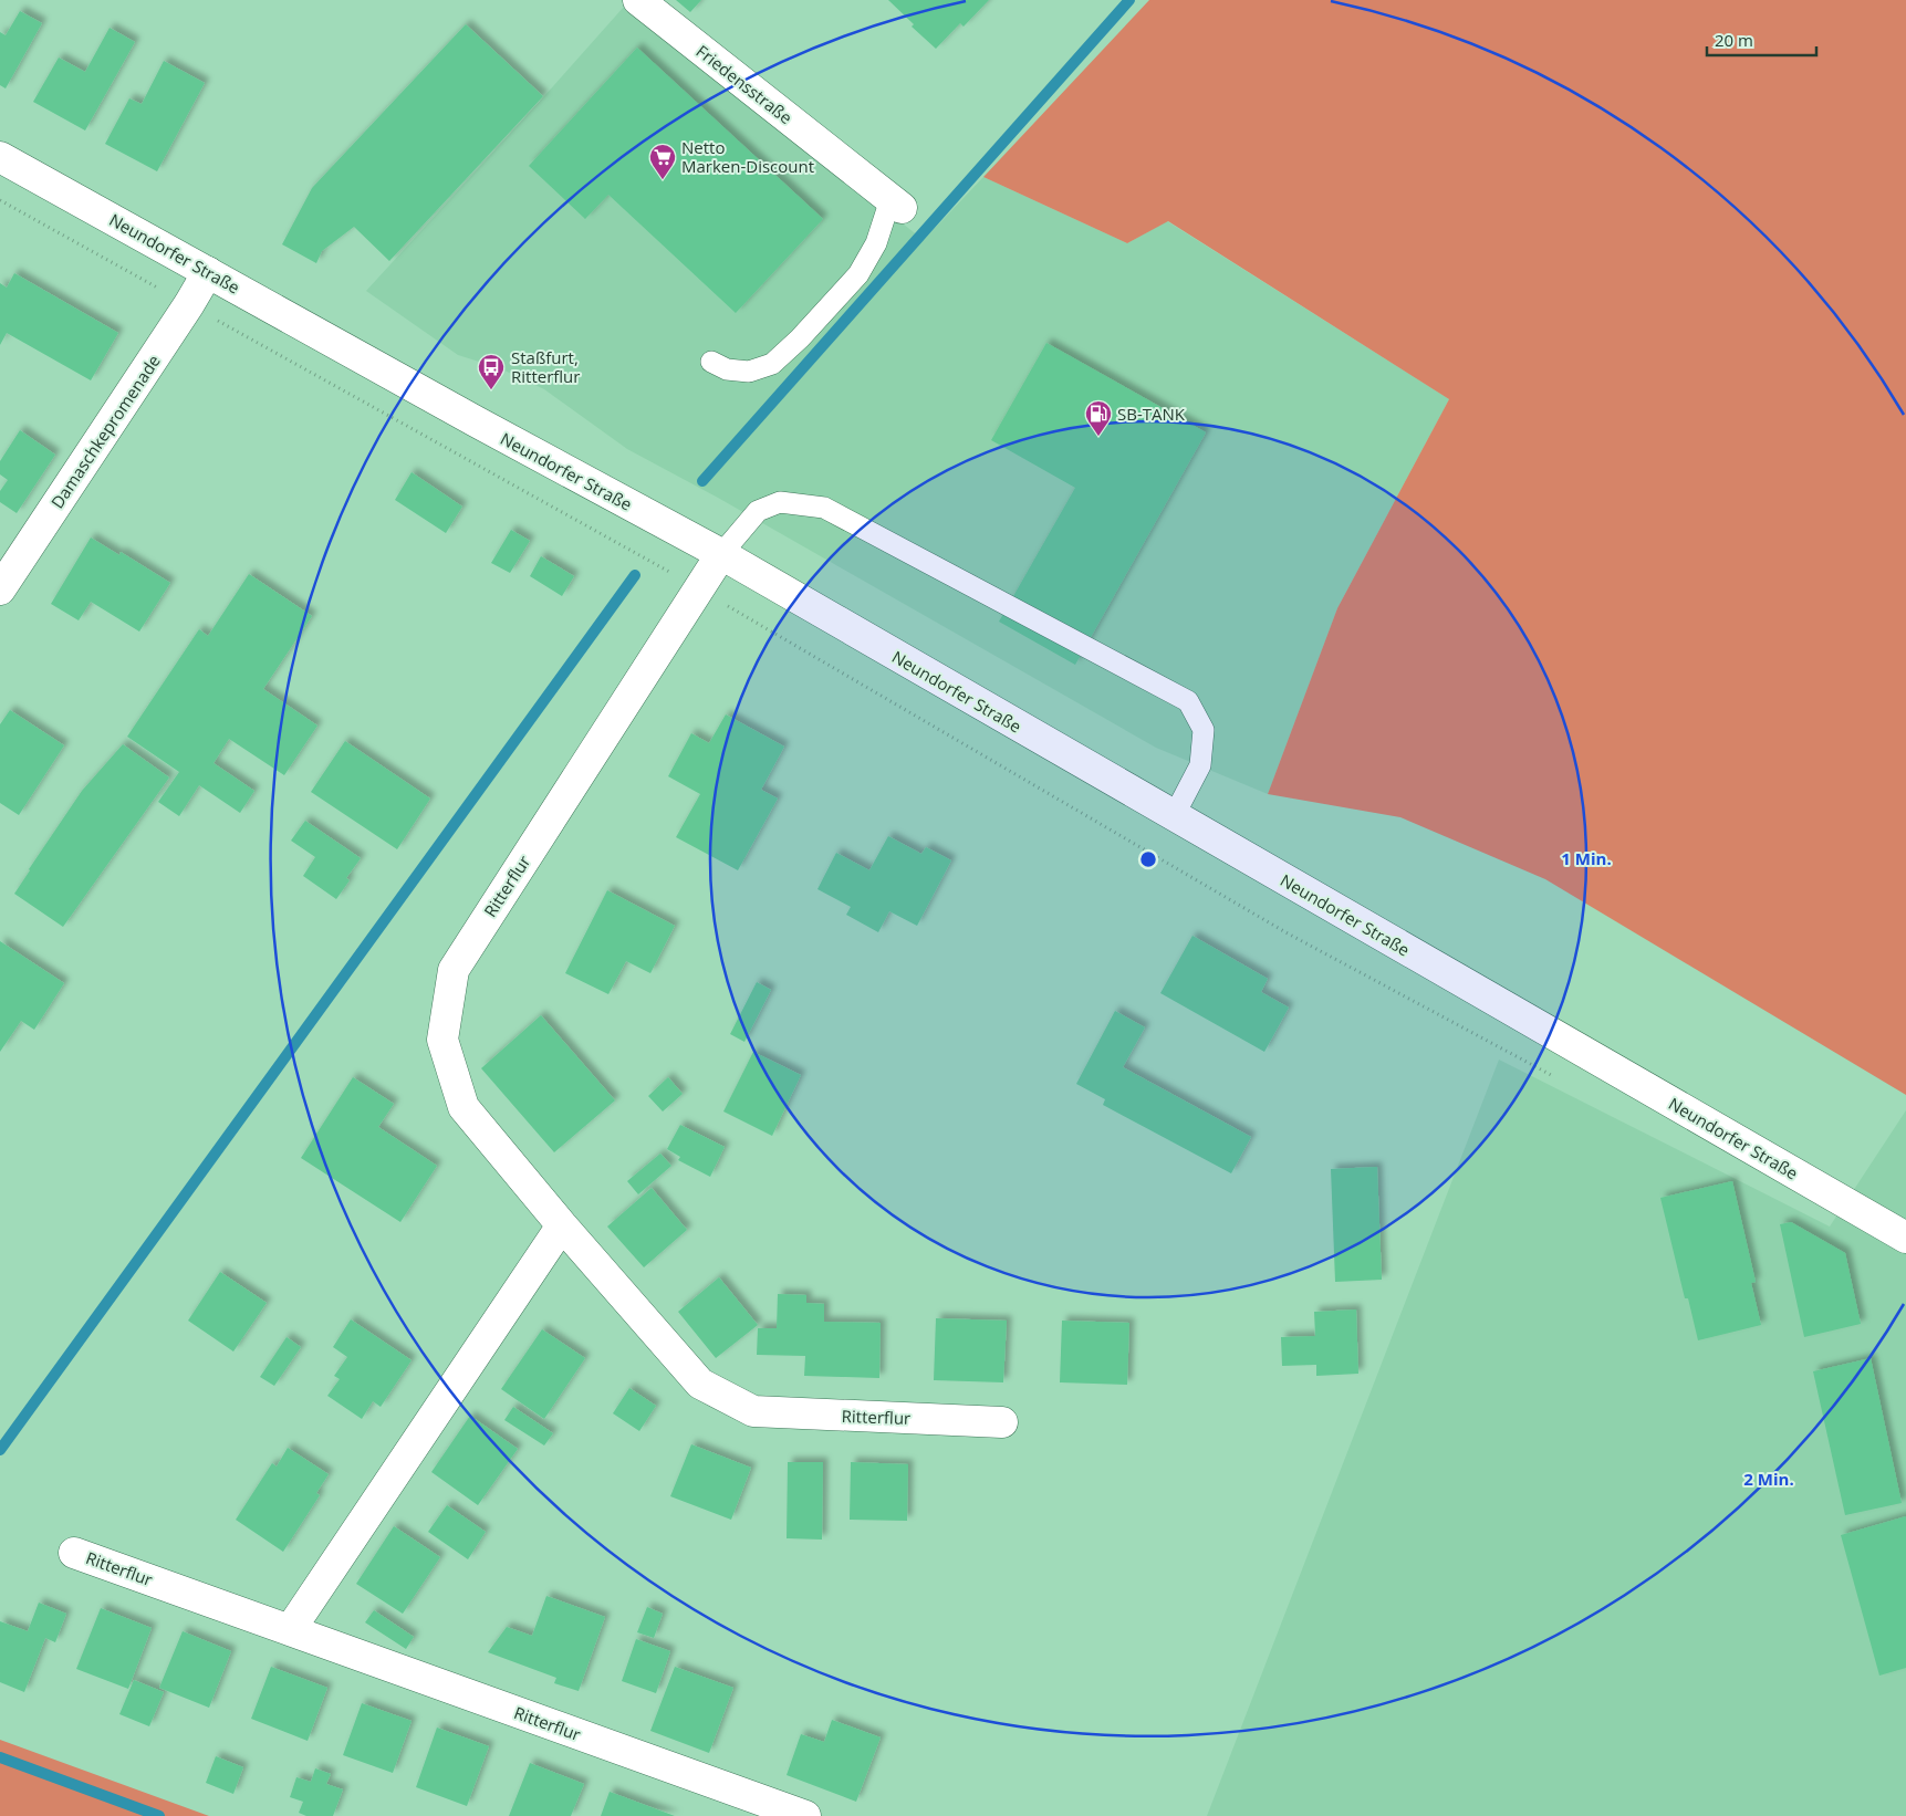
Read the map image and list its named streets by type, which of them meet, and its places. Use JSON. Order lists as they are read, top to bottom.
{
  "streets": {
    "street": [
      "Friedensstraße",
      "Neundorfer Straße",
      "Damaschkepromenade",
      "Ritterflur"
    ]
  },
  "crossings": [
    ["Neundorfer Straße", "Damaschkepromenade"],
    ["Neundorfer Straße", "Ritterflur"]
  ],
  "places": {
    "supermarket": ["Netto Marken-Discount"],
    "bus stop": ["Staßfurt, Ritterflur"],
    "fuel station": ["SB-TANK"]
  },
  "scale_bar": "20 m",
  "rings": ["1 Min.", "2 Min."]
}
